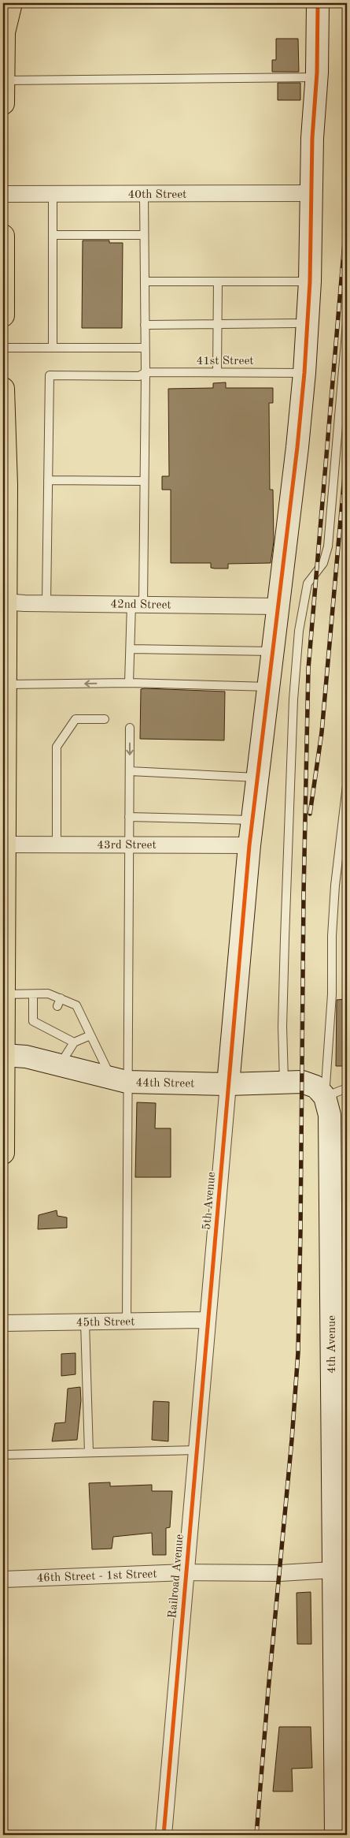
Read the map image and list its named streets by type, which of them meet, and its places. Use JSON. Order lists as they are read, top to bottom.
{
  "streets": {
    "street": [
      "40th Street",
      "42nd Street",
      "43rd Street",
      "44th Street",
      "5th Avenue",
      "45th Street",
      "4th Avenue",
      "46th Street - 1st Street",
      "Railroad Avenue"
    ],
    "lane": ["41st Street"]
  },
  "crossings": [
    ["44th Street", "5th Avenue"],
    ["44th Street", "4th Avenue"],
    ["5th Avenue", "45th Street"],
    ["5th Avenue", "Railroad Avenue"],
    ["45th Street", "Railroad Avenue"],
    ["4th Avenue", "46th Street - 1st Street"],
    ["46th Street - 1st Street", "Railroad Avenue"]
  ]
}
